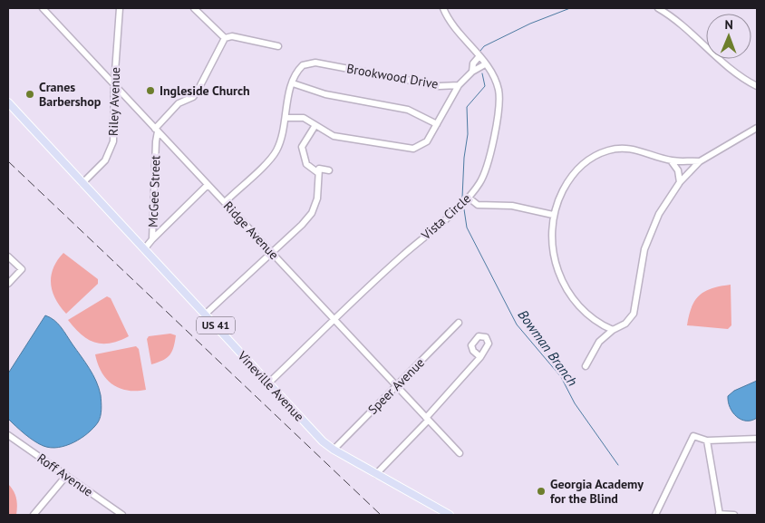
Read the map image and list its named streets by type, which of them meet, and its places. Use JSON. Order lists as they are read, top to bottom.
{
  "streets": {
    "main road": ["US 41", "Vineville Avenue"],
    "street": [
      "Brookwood Drive",
      "Riley Avenue",
      "McGee Street",
      "Vista Circle",
      "Ridge Avenue",
      "Speer Avenue",
      "Roff Avenue"
    ]
  },
  "crossings": [
    ["Riley Avenue", "Ridge Avenue"],
    ["Riley Avenue", "Vineville Avenue"],
    ["McGee Street", "Ridge Avenue"],
    ["McGee Street", "Vineville Avenue"],
    ["Vista Circle", "Ridge Avenue"],
    ["Vista Circle", "Vineville Avenue"],
    ["Ridge Avenue", "Speer Avenue"],
    ["Vineville Avenue", "Speer Avenue"]
  ],
  "water": ["Bowman Branch"],
  "places": ["Ingleside Church", "Cranes Barbershop", "Georgia Academy for the Blind"],
  "north": "top"
}
